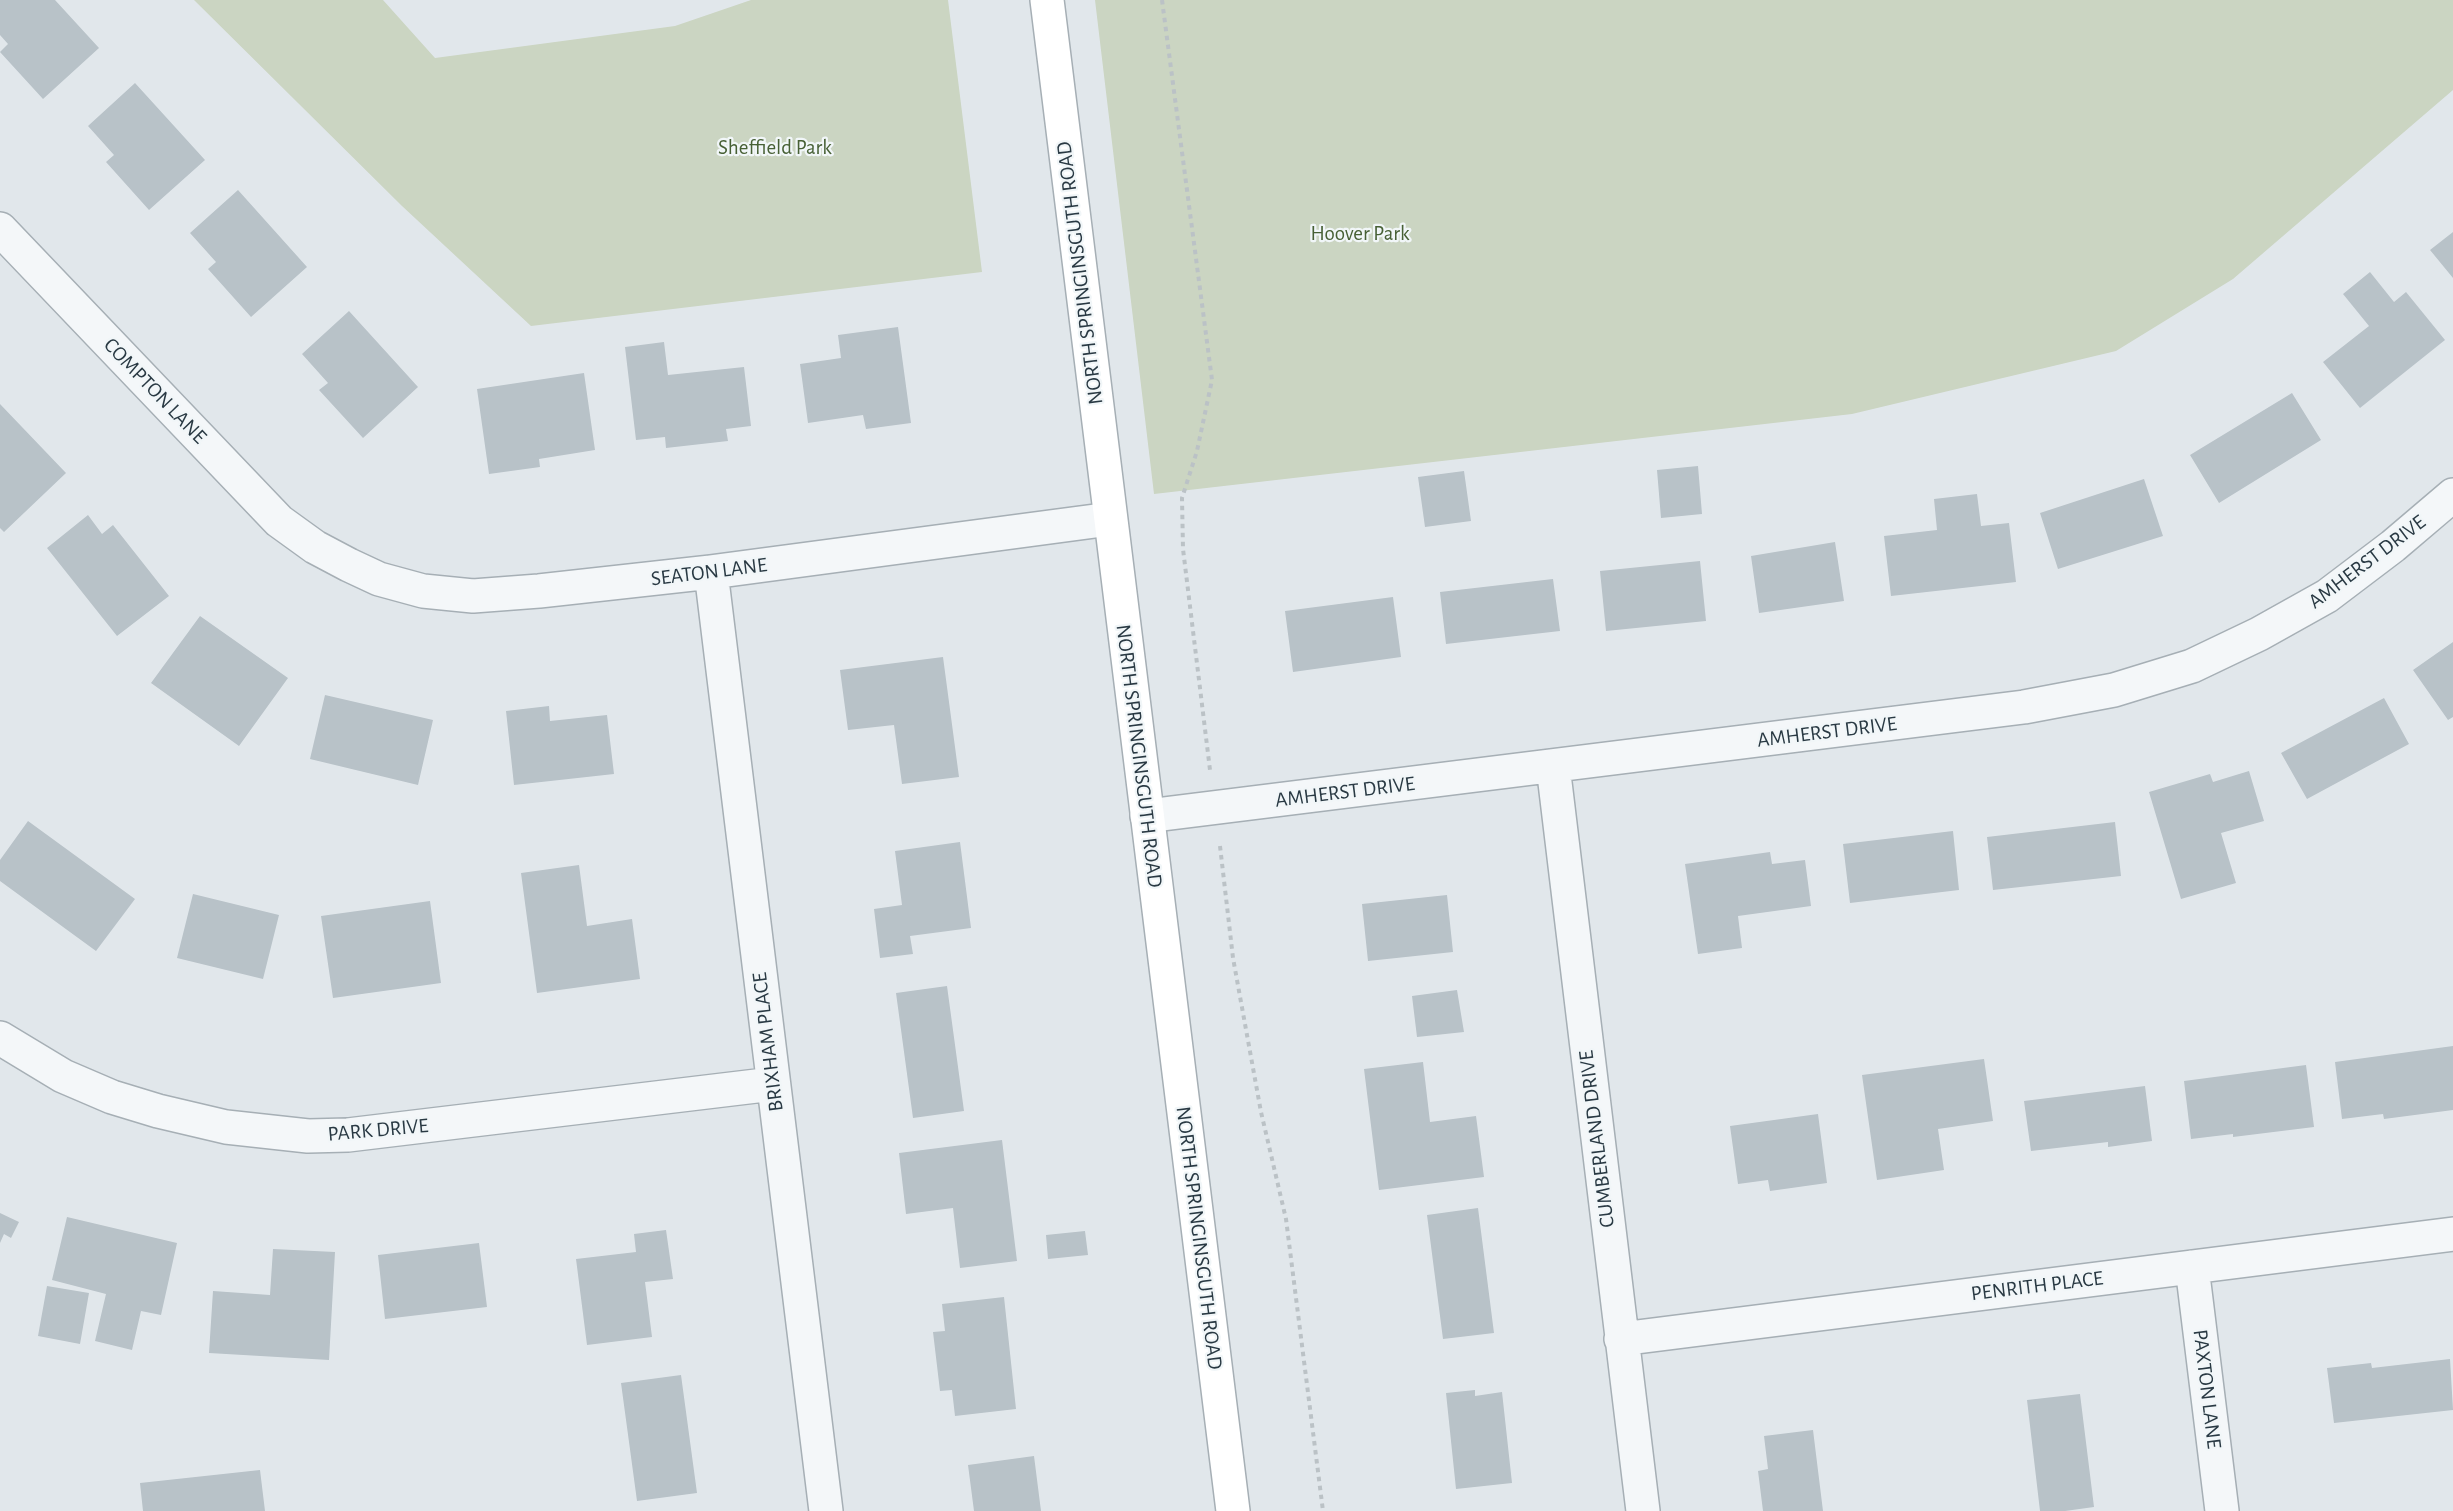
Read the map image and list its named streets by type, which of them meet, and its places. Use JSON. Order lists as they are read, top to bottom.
{
  "streets": {
    "street": [
      "NORTH SPRINGINSGUTH ROAD",
      "COMPTON LANE",
      "AMHERST DRIVE",
      "SEATON LANE",
      "BRIXHAM PLACE",
      "PARK DRIVE",
      "CUMBERLAND DRIVE",
      "PENRITH PLACE",
      "PAXTON LANE"
    ]
  },
  "crossings": [
    ["NORTH SPRINGINSGUTH ROAD", "AMHERST DRIVE"],
    ["NORTH SPRINGINSGUTH ROAD", "SEATON LANE"],
    ["COMPTON LANE", "SEATON LANE"],
    ["AMHERST DRIVE", "CUMBERLAND DRIVE"],
    ["SEATON LANE", "BRIXHAM PLACE"],
    ["BRIXHAM PLACE", "PARK DRIVE"],
    ["CUMBERLAND DRIVE", "PENRITH PLACE"],
    ["PENRITH PLACE", "PAXTON LANE"]
  ],
  "parks": ["Sheffield Park", "Hoover Park"]
}
